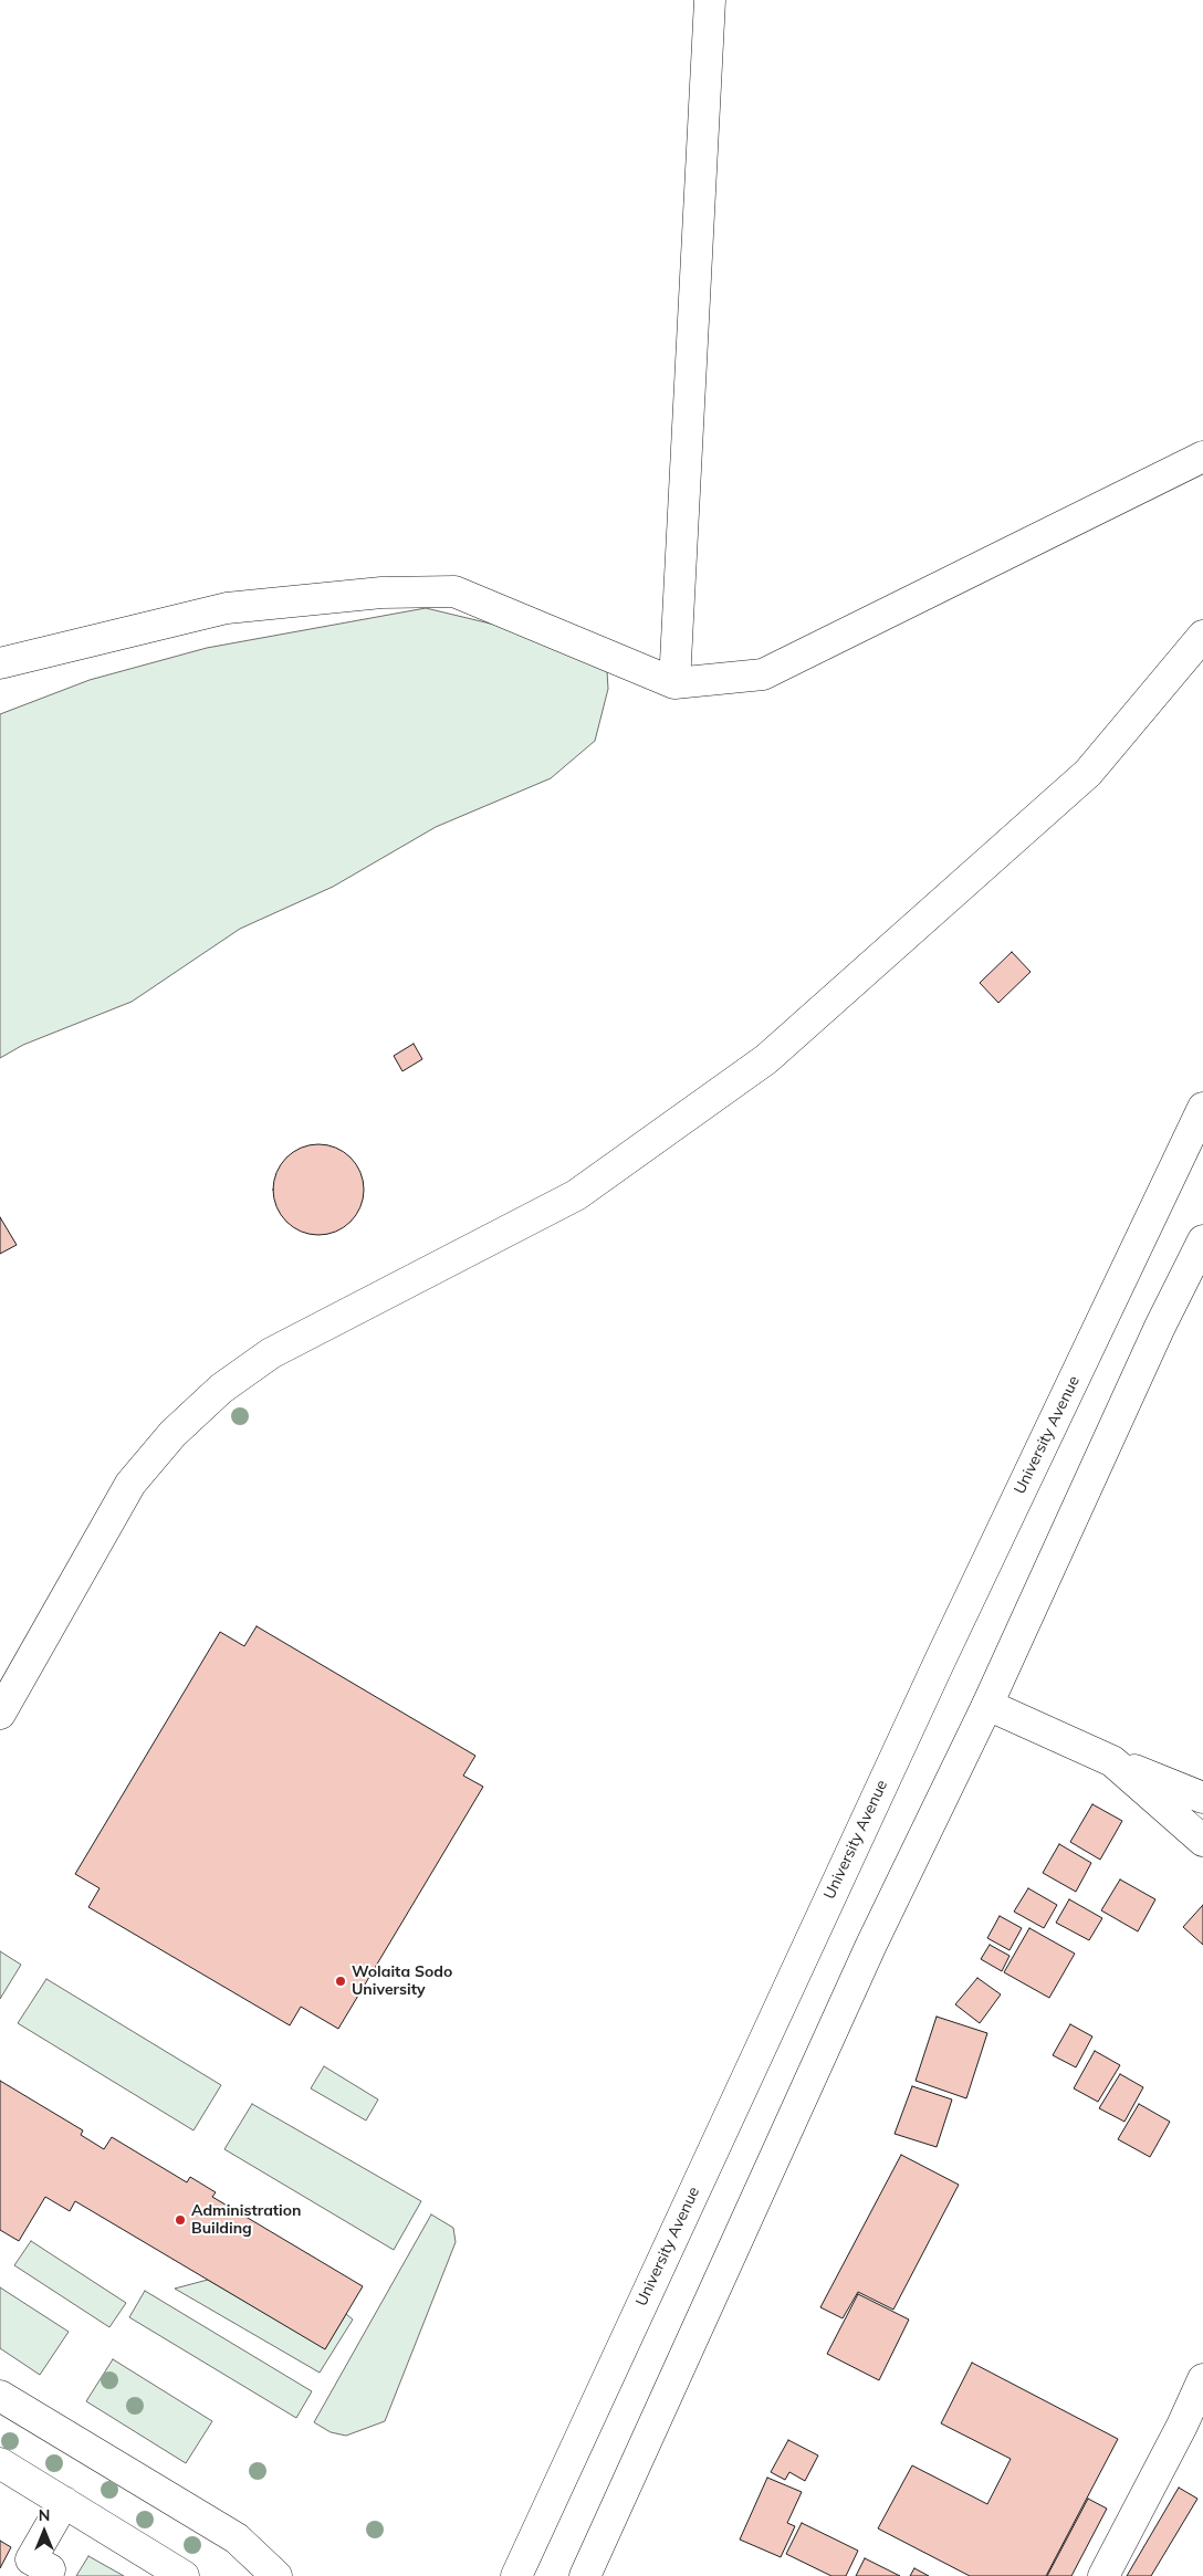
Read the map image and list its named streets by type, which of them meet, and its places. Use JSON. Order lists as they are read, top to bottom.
{
  "streets": {
    "main road": ["University Avenue"]
  },
  "places": ["Wolaita Sodo University", "Administration Building"],
  "north": "top"
}
